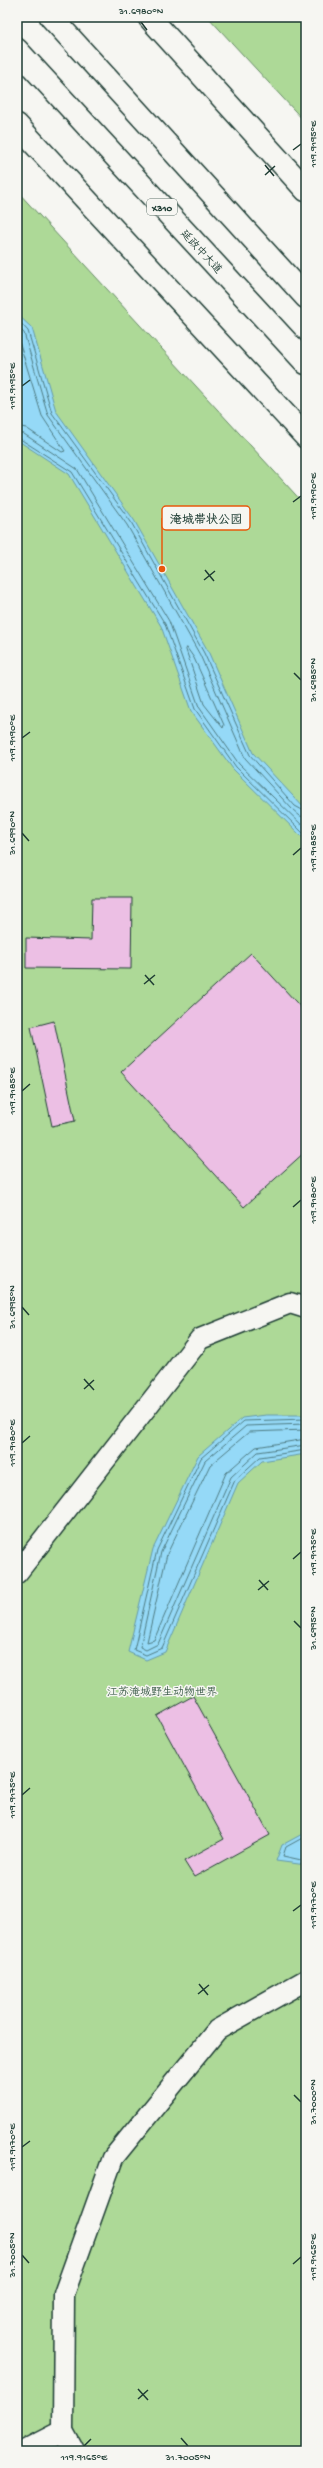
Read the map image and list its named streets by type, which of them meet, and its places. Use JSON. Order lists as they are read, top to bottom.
{
  "streets": {
    "main road": ["X310", "延政中大道"]
  },
  "parks": ["江苏淹城野生动物世界"],
  "places": ["淹城带状公园"],
  "coordinates": [
    "31.6980°N",
    "119.9195°E",
    "119.9190°E",
    "31.6985°N",
    "31.6990°N",
    "119.9185°E",
    "119.9180°E",
    "31.6995°N",
    "119.9175°E",
    "119.9170°E",
    "31.7000°N",
    "31.7005°N",
    "119.9165°E"
  ]
}
